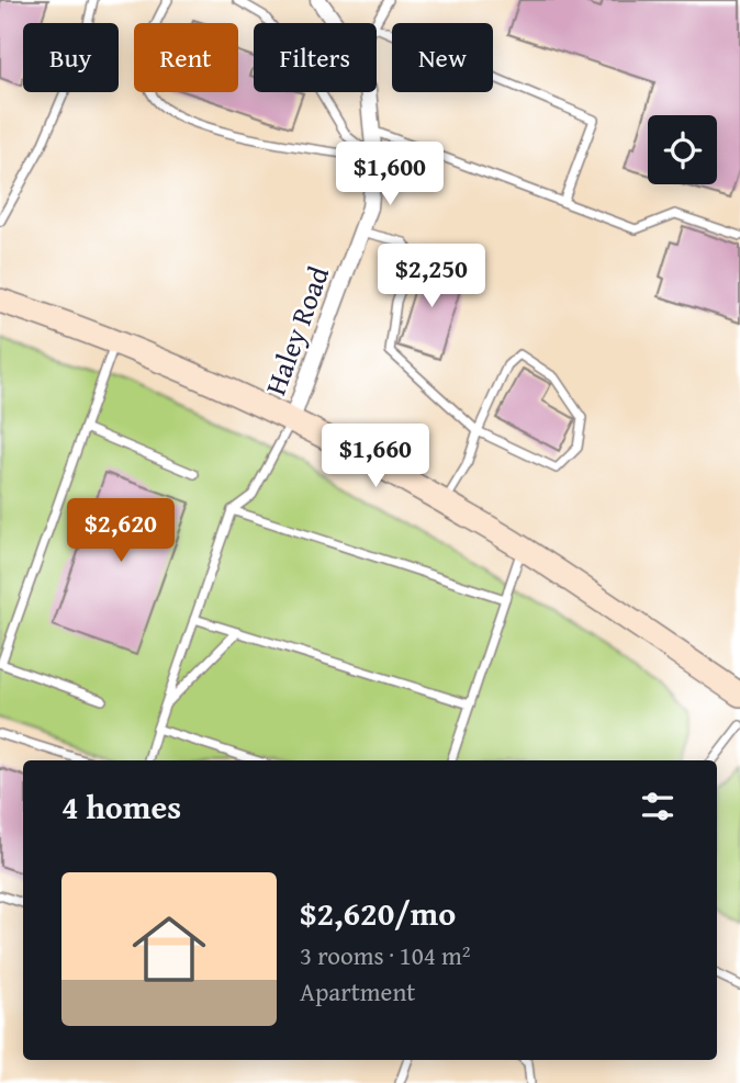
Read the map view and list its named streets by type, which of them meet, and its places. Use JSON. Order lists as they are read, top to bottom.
{
  "streets": {
    "street": ["Haley Road"]
  },
  "page": {
    "chip": [
      "Buy",
      "Rent",
      "Filters",
      "New"
    ],
    "price": [
      "$1,600",
      "$2,250",
      "$1,660",
      "$2,620"
    ],
    "heading": "4 homes",
    "list": [
      {
        "name": "$2,620/mo",
        "note": "3 rooms · 104 m² · Apartment"
      }
    ]
  }
}
